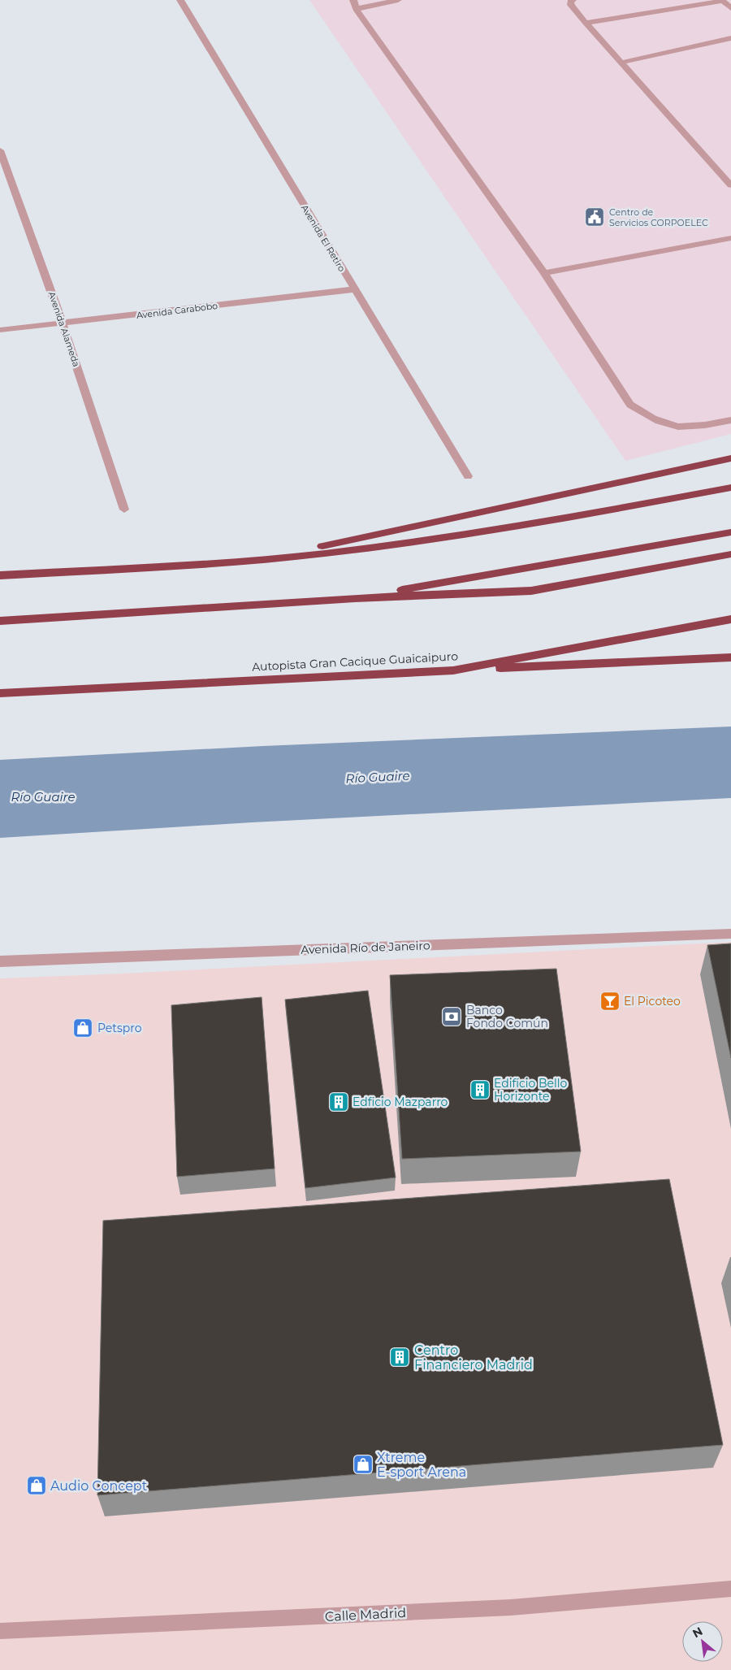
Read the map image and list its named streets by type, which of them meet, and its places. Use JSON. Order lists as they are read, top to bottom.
{
  "streets": {
    "highway": ["Autopista Gran Cacique Guaicaipuro"],
    "street": [
      "Avenida El Retiro",
      "Avenida Carabobo",
      "Avenida Alameda",
      "Avenida Río de Janeiro",
      "Calle Madrid"
    ]
  },
  "crossings": [
    ["Avenida El Retiro", "Avenida Carabobo"],
    ["Avenida Carabobo", "Avenida Alameda"]
  ],
  "water": ["Río Guaire"],
  "places": {
    "public building": ["Centro de Servicios CORPOELEC"],
    "bar": ["El Picoteo"],
    "bank": ["Banco Fondo Común"],
    "shop": ["Petspro", "Xtreme E-sport Arena", "Audio Concept"],
    "building": ["Edificio Bello Horizonte", "Edficio Mazparro", "Centro Financiero Madrid"]
  },
  "north": "top left"
}
